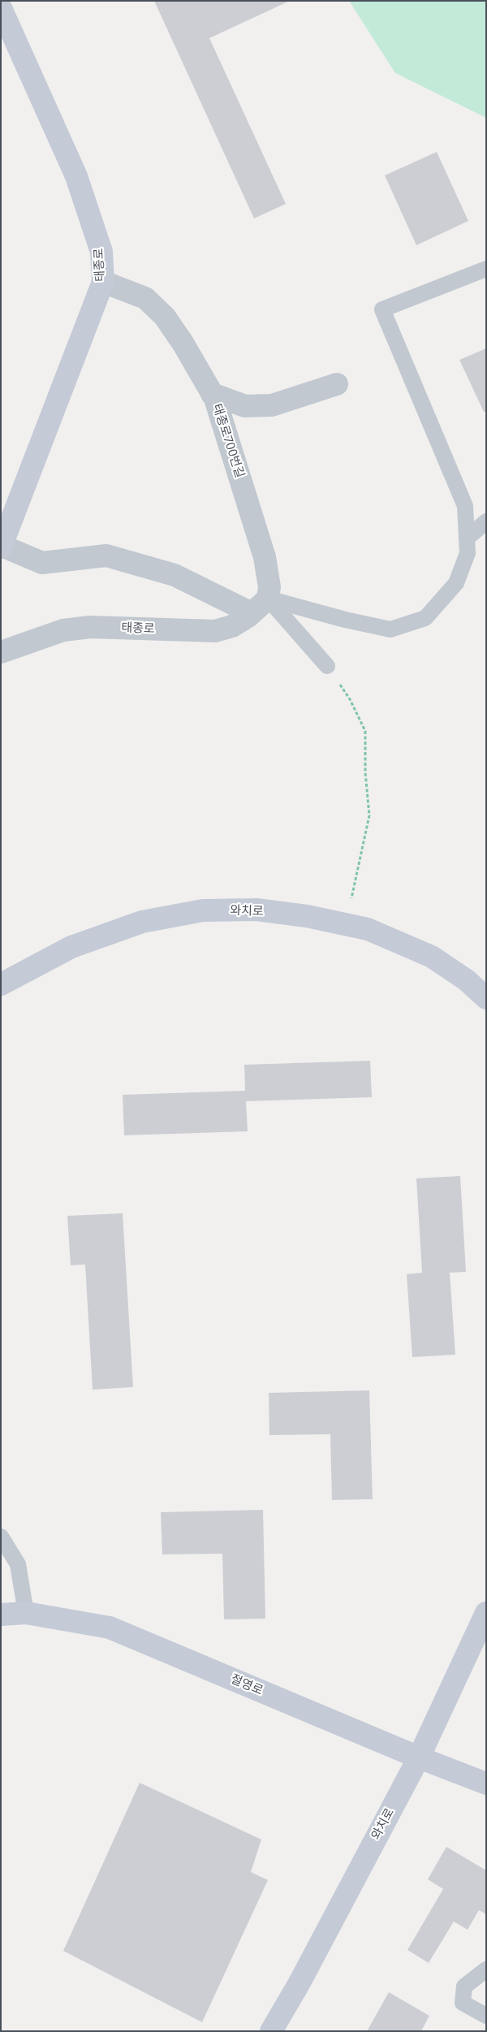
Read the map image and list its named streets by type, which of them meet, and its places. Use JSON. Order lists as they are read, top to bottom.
{
  "streets": {
    "main road": ["태종로", "와치로", "절영로"],
    "street": ["태종로700번길"]
  },
  "crossings": [
    ["태종로", "태종로700번길"],
    ["와치로", "절영로"]
  ]
}
